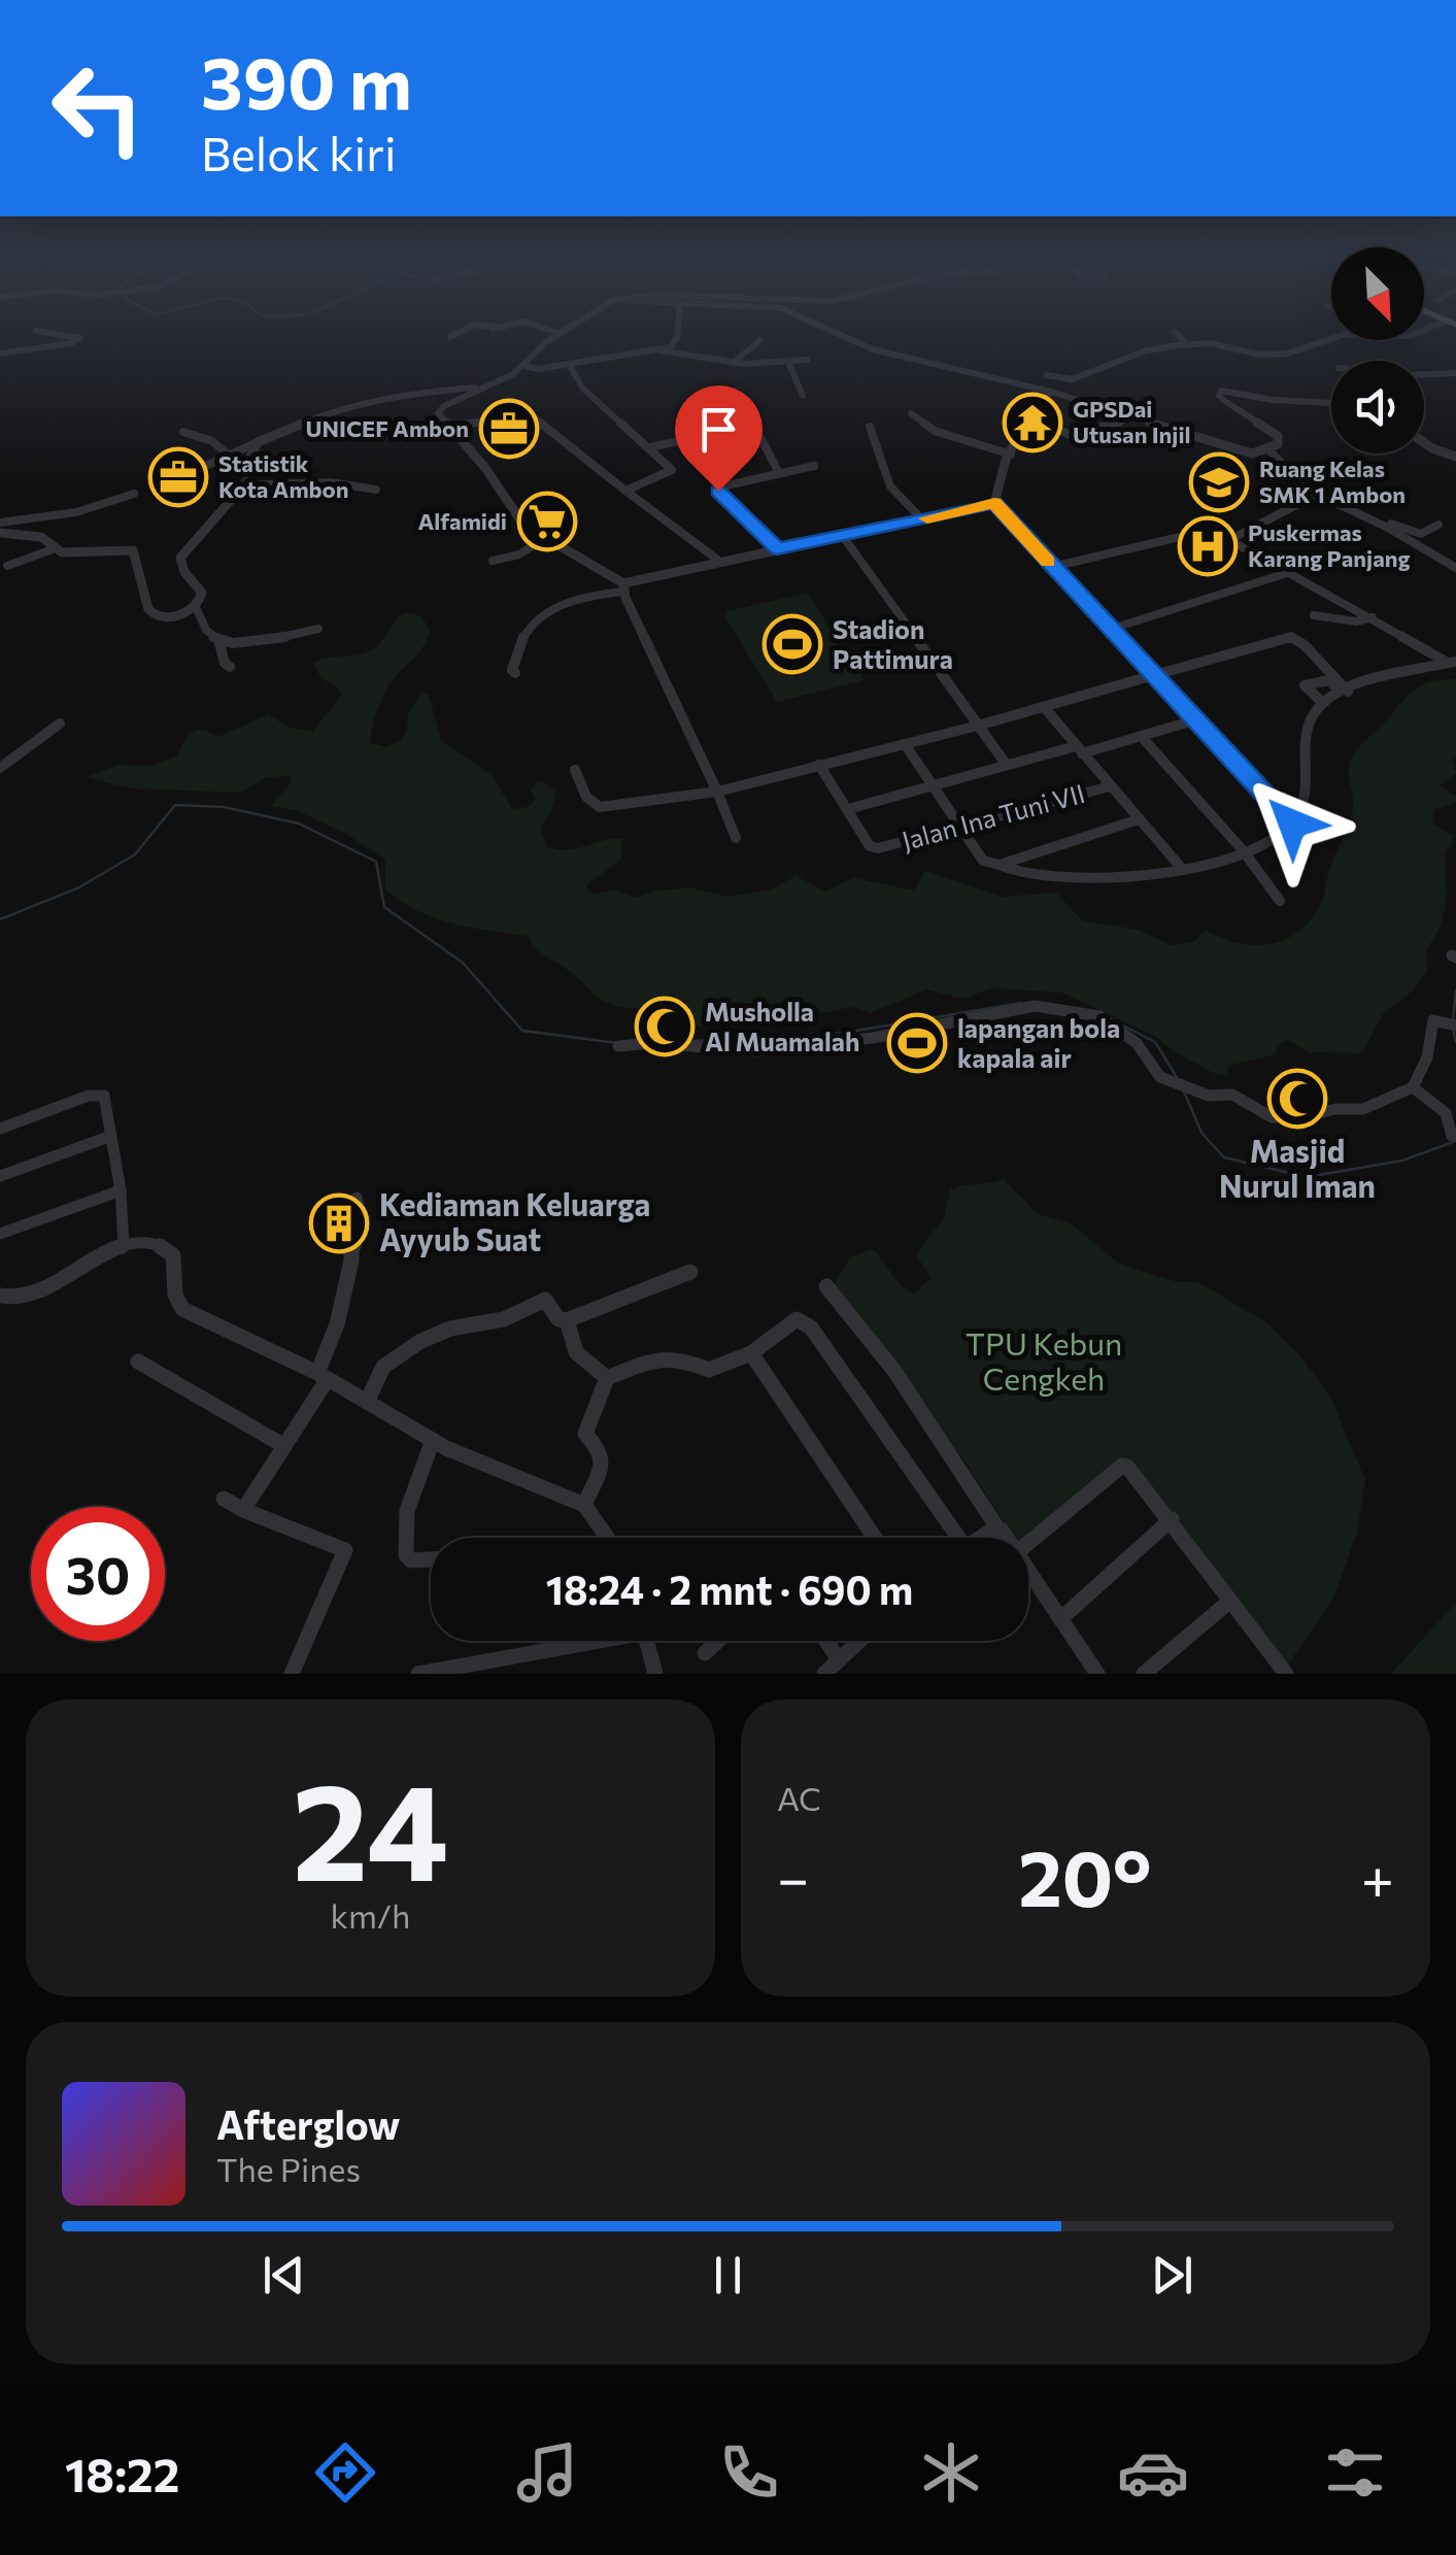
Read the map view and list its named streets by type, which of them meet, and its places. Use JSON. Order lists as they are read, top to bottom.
{
  "streets": {
    "street": ["Jalan Ina Tuni VII"]
  },
  "parks": ["TPU Kebun Cengkeh"],
  "places": {
    "temple": ["GPSDai Utusan Injil"],
    "office": ["UNICEF Ambon", "Statistik Kota Ambon"],
    "school or university": ["Ruang Kelas SMK 1 Ambon"],
    "supermarket": ["Alfamidi"],
    "hospital": ["Puskermas Karang Panjang"],
    "sports": ["Stadion Pattimura", "lapangan bola kapala air"],
    "mosque": ["Musholla Al Muamalah", "Masjid Nurul Iman"],
    "building": ["Kediaman Keluarga Ayyub Suat"]
  },
  "north": "bottom right",
  "page": {
    "turn": ["390 m", "Belok kiri"],
    "limit": "30",
    "trip": "18:24 · 2 mnt · 690 m",
    "tile": [
      ["24", "km/h"],
      "AC"
    ],
    "heat": ["−", "20°", "+"],
    "song": ["Afterglow", "The Pines"],
    "tabs": "18:22"
  }
}
